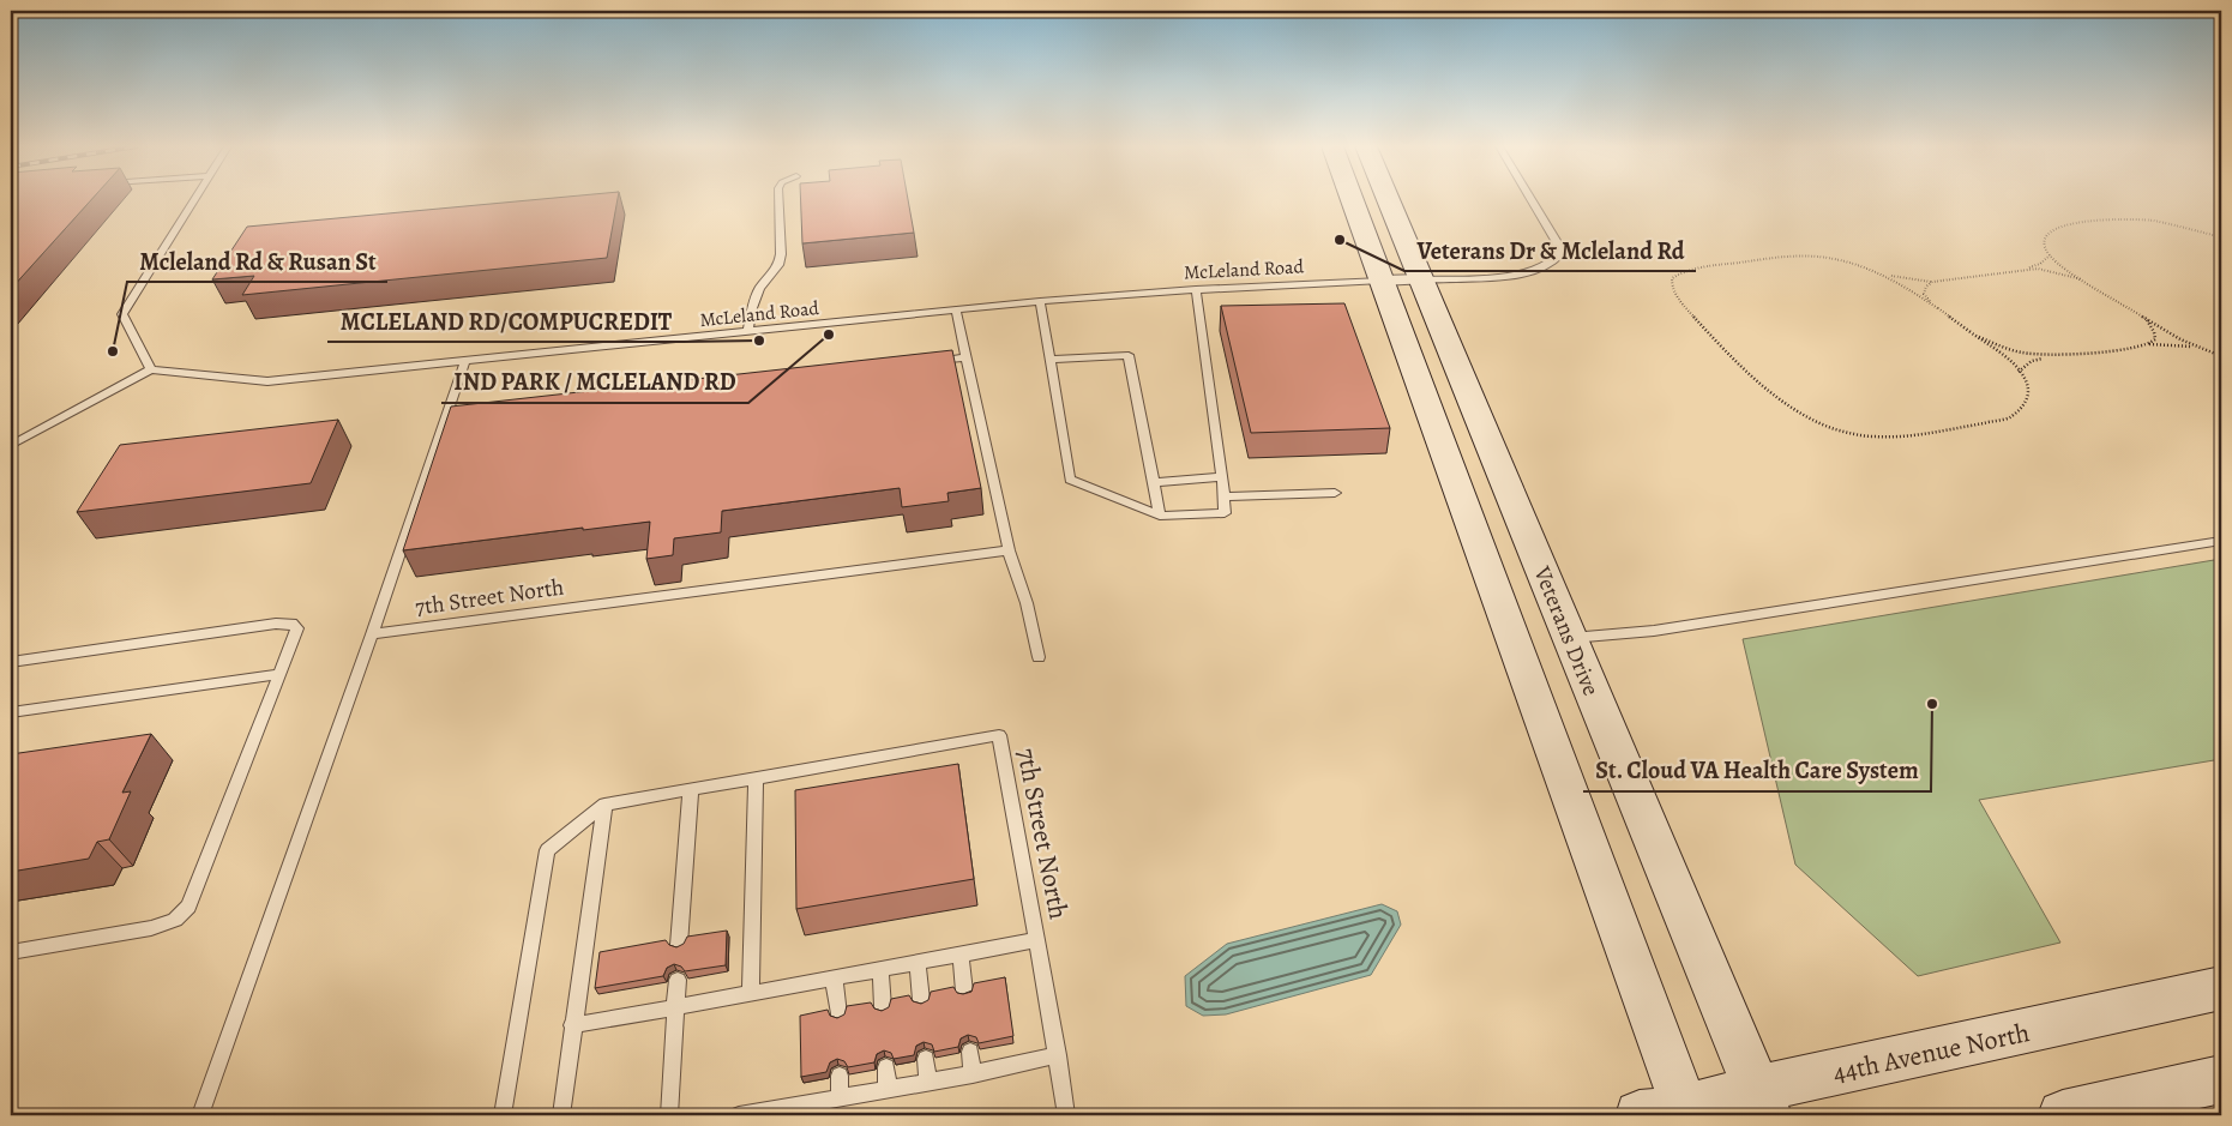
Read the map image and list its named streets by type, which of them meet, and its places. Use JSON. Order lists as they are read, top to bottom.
{
  "streets": {
    "main road": ["Veterans Drive", "44th Avenue North"],
    "lane": ["McLeland Road", "7th Street North"]
  },
  "crossings": [
    ["Veterans Drive", "44th Avenue North"]
  ],
  "places": [
    "Veterans Dr & Mcleland Rd",
    "IND PARK / MCLELAND RD",
    "MCLELAND RD/COMPUCREDIT",
    "Mcleland Rd & Rusan St",
    "St. Cloud VA Health Care System"
  ]
}
